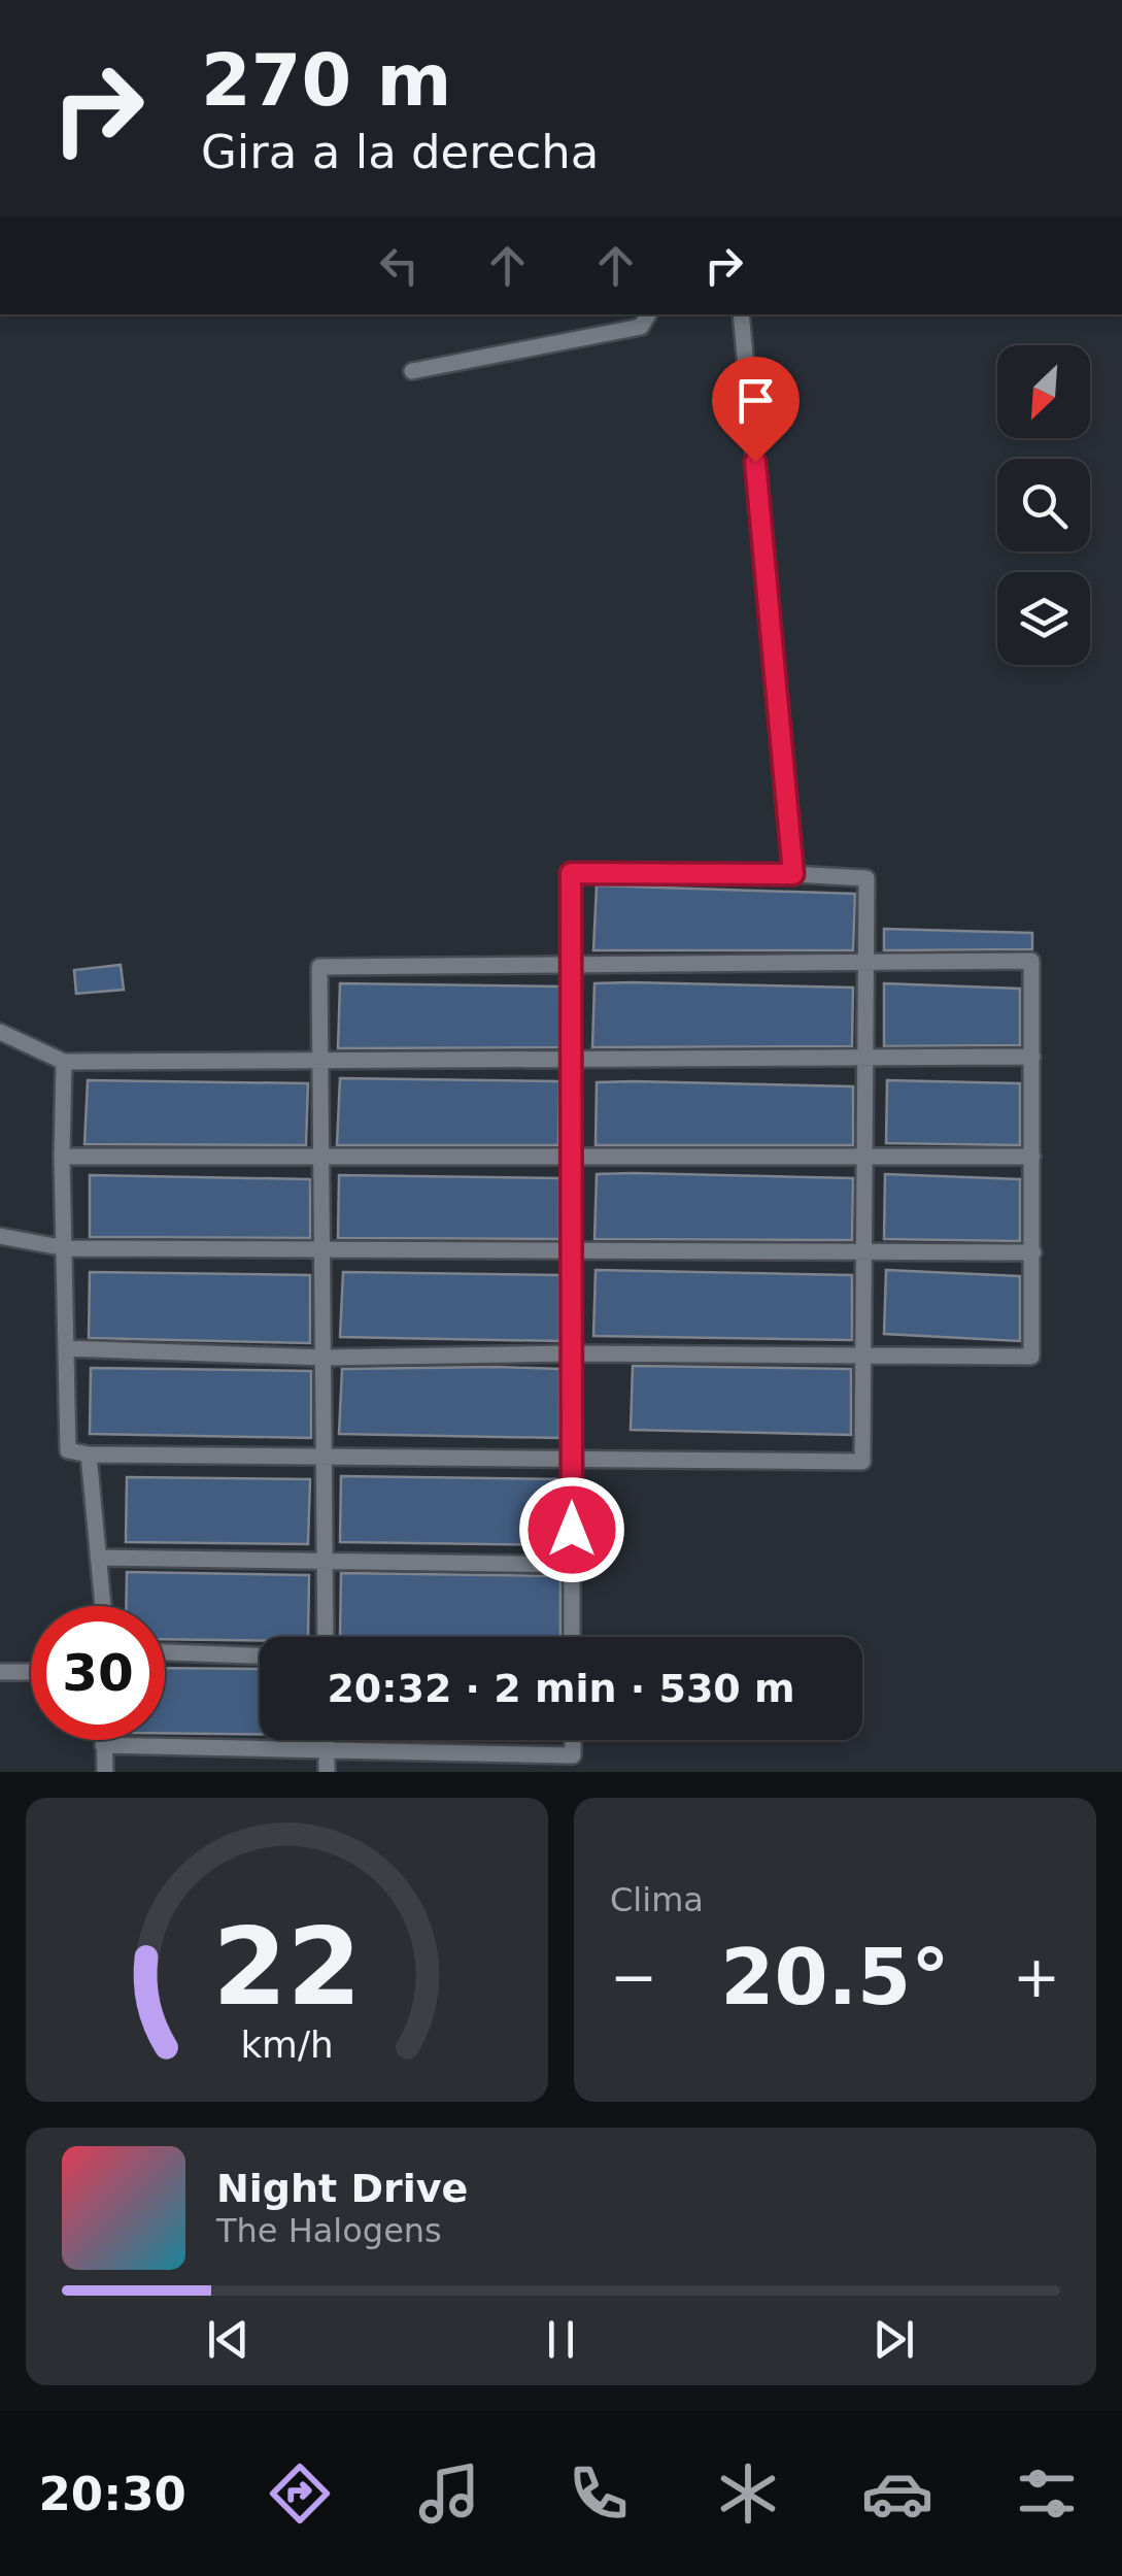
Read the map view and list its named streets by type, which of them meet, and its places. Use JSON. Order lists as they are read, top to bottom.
{
  "north": "bottom left",
  "page": {
    "turn": ["270 m", "Gira a la derecha"],
    "limit": "30",
    "trip": "20:32 · 2 min · 530 m",
    "tile": "Clima",
    "heat": ["−", "20.5°", "+"],
    "song": ["Night Drive", "The Halogens"],
    "tabs": "20:30",
    "gauge": ["22", "km/h"]
  }
}
